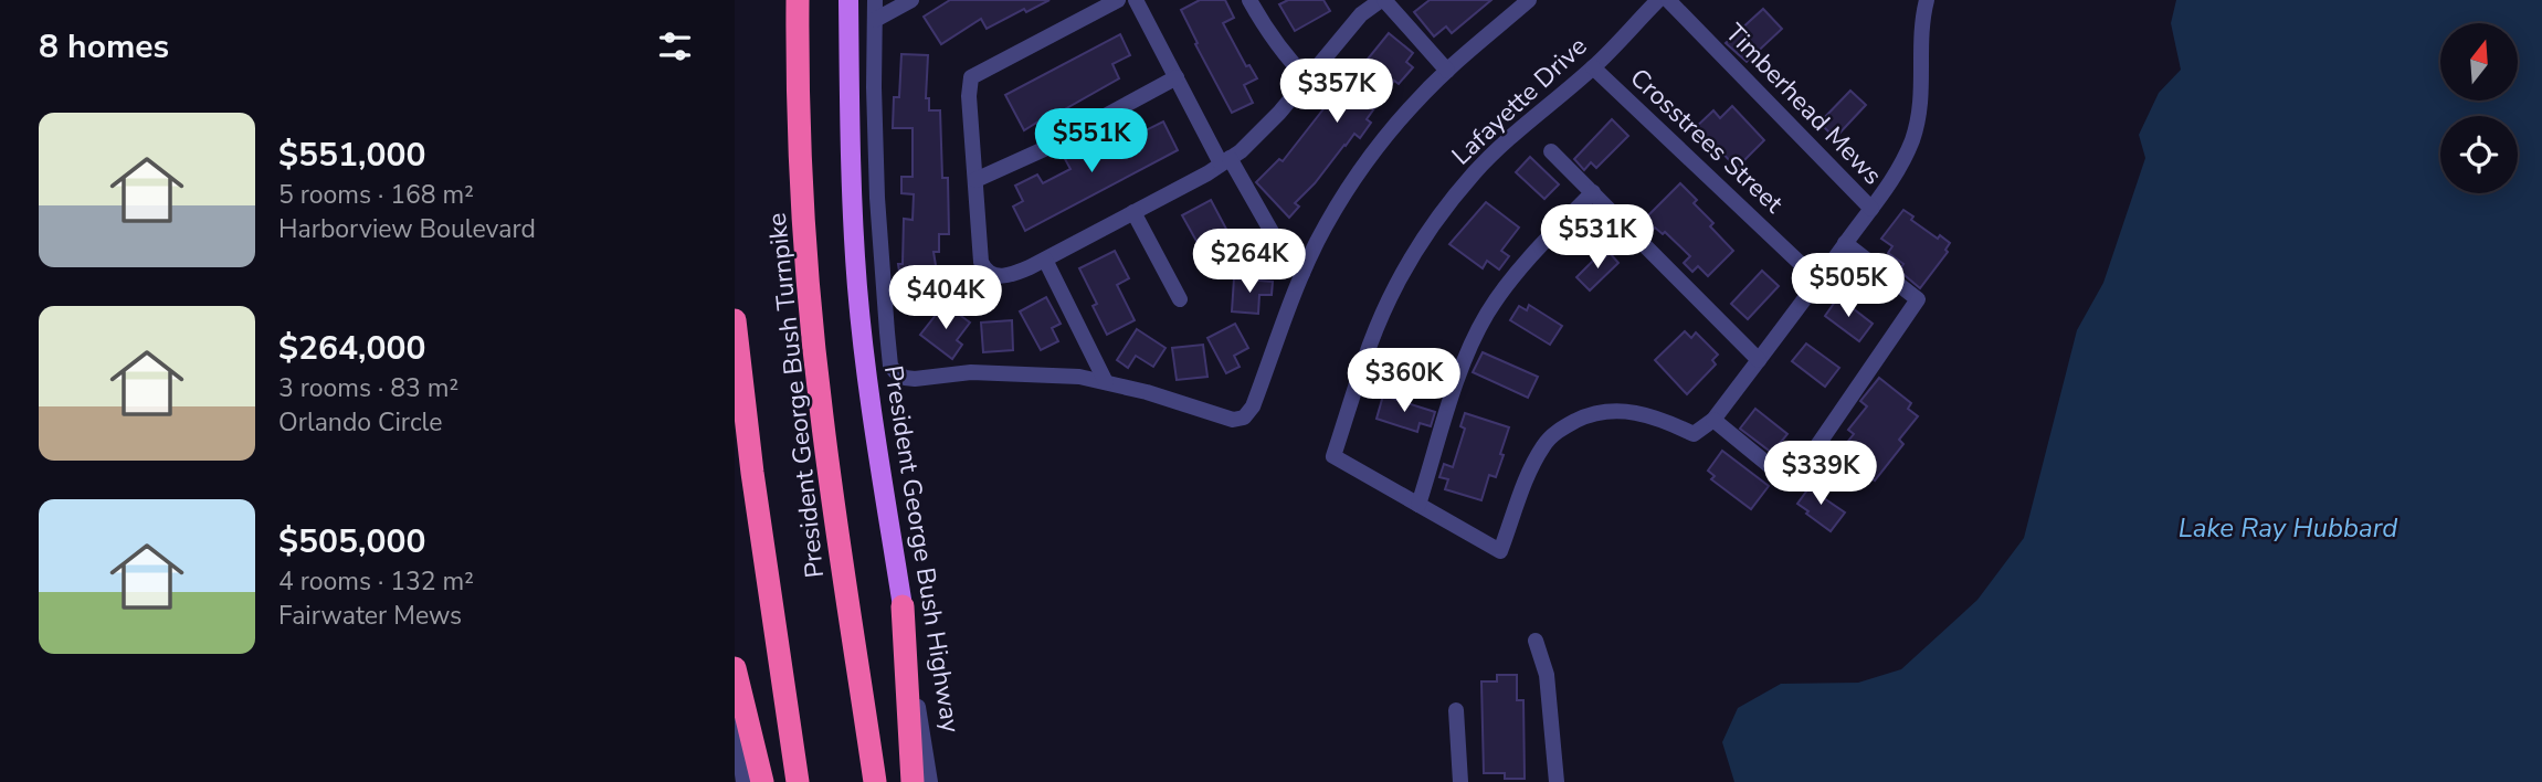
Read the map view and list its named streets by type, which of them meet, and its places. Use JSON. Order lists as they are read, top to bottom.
{
  "streets": {
    "highway": ["President George Bush Turnpike"],
    "main road": ["President George Bush Highway"],
    "street": ["Lafayette Drive", "Timberhead Mews", "Crosstrees Street"]
  },
  "crossings": [
    ["Lafayette Drive", "Crosstrees Street"]
  ],
  "water": ["Lake Ray Hubbard"],
  "north": "top",
  "page": {
    "heading": "8 homes",
    "price": [
      "$357K",
      "$551K",
      "$531K",
      "$264K",
      "$505K",
      "$404K",
      "$360K",
      "$339K"
    ],
    "list": [
      {
        "name": "$551,000",
        "note": "5 rooms · 168 m² · Harborview Boulevard"
      },
      {
        "name": "$264,000",
        "note": "3 rooms · 83 m² · Orlando Circle"
      },
      {
        "name": "$505,000",
        "note": "4 rooms · 132 m² · Fairwater Mews"
      }
    ]
  }
}
